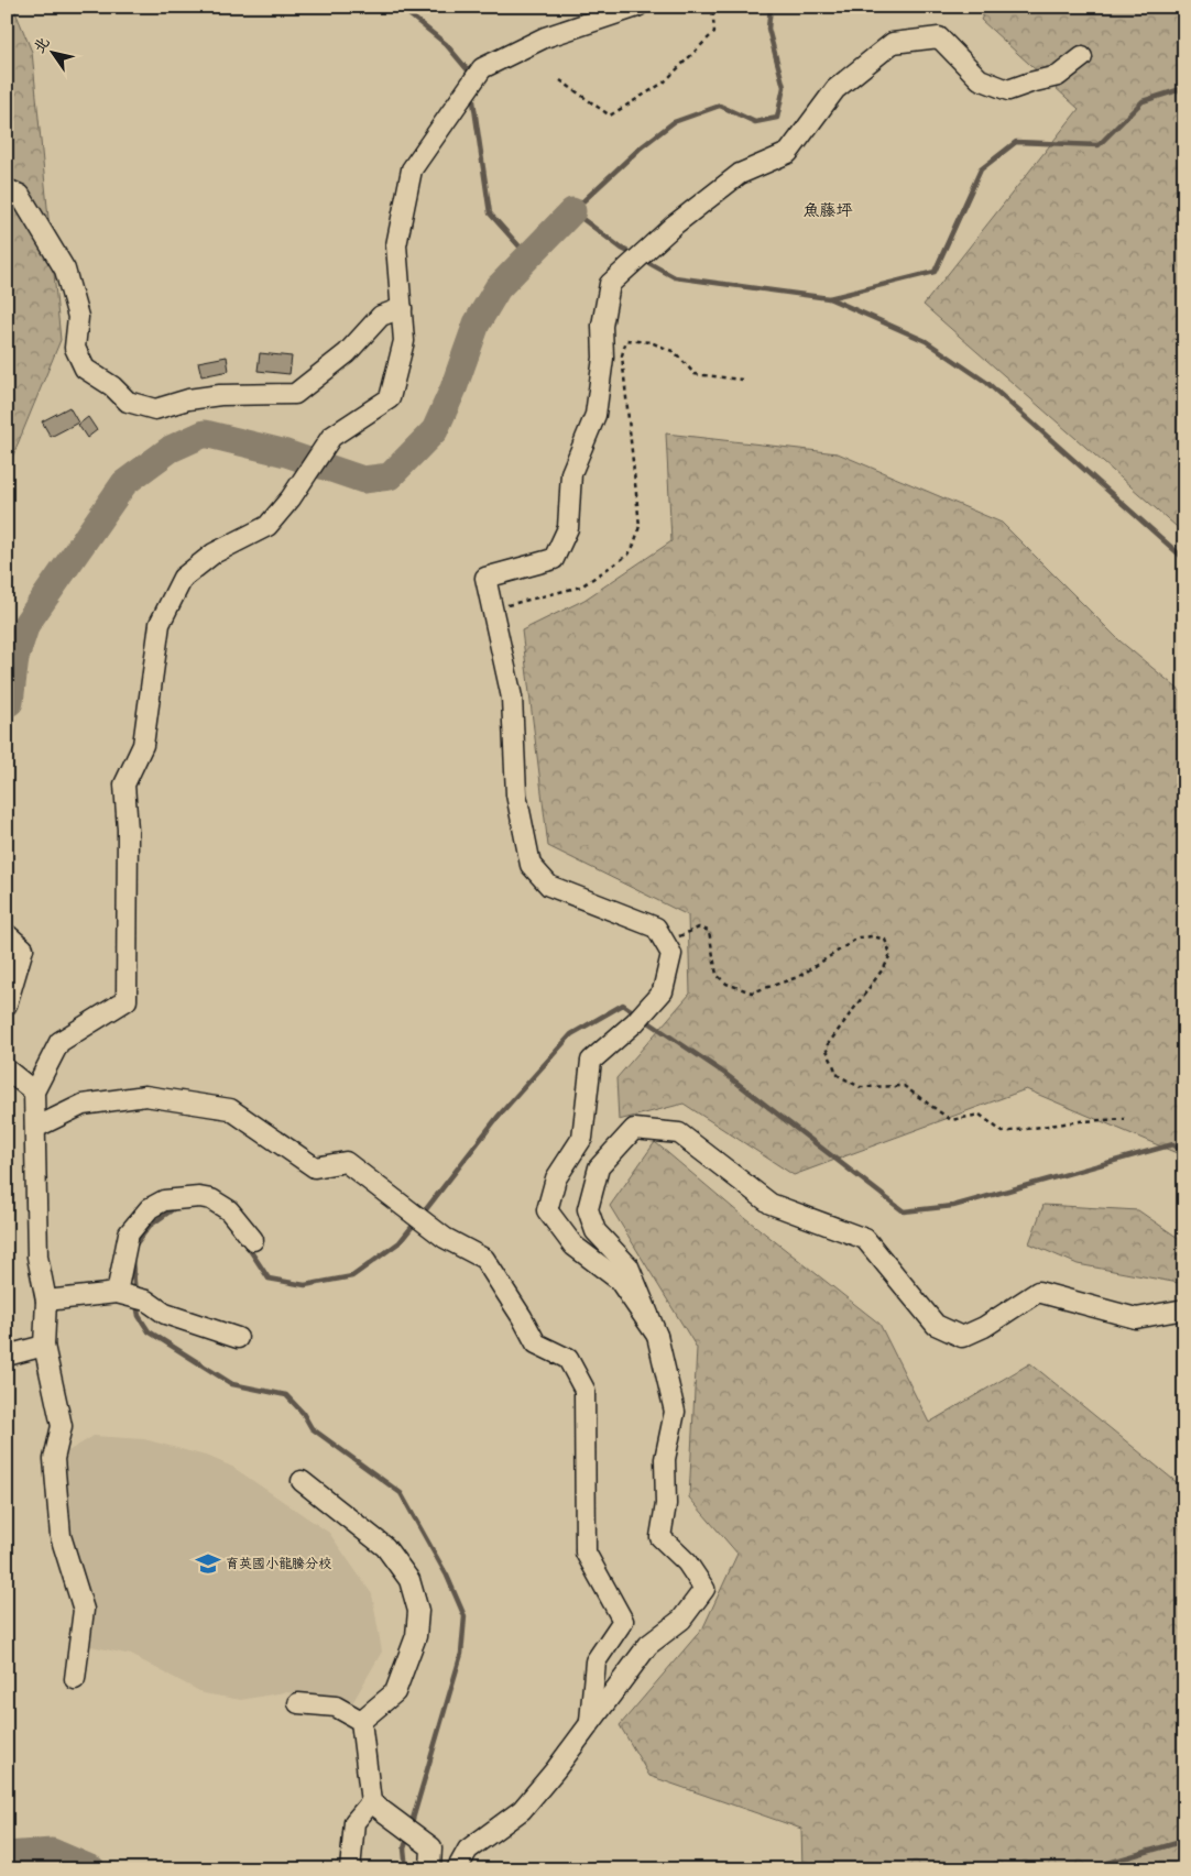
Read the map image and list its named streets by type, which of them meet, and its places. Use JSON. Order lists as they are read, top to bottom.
{
  "districts": ["魚藤坪"],
  "places": {
    "school or university": ["育英國小龍騰分校"]
  },
  "north": "top left"
}
